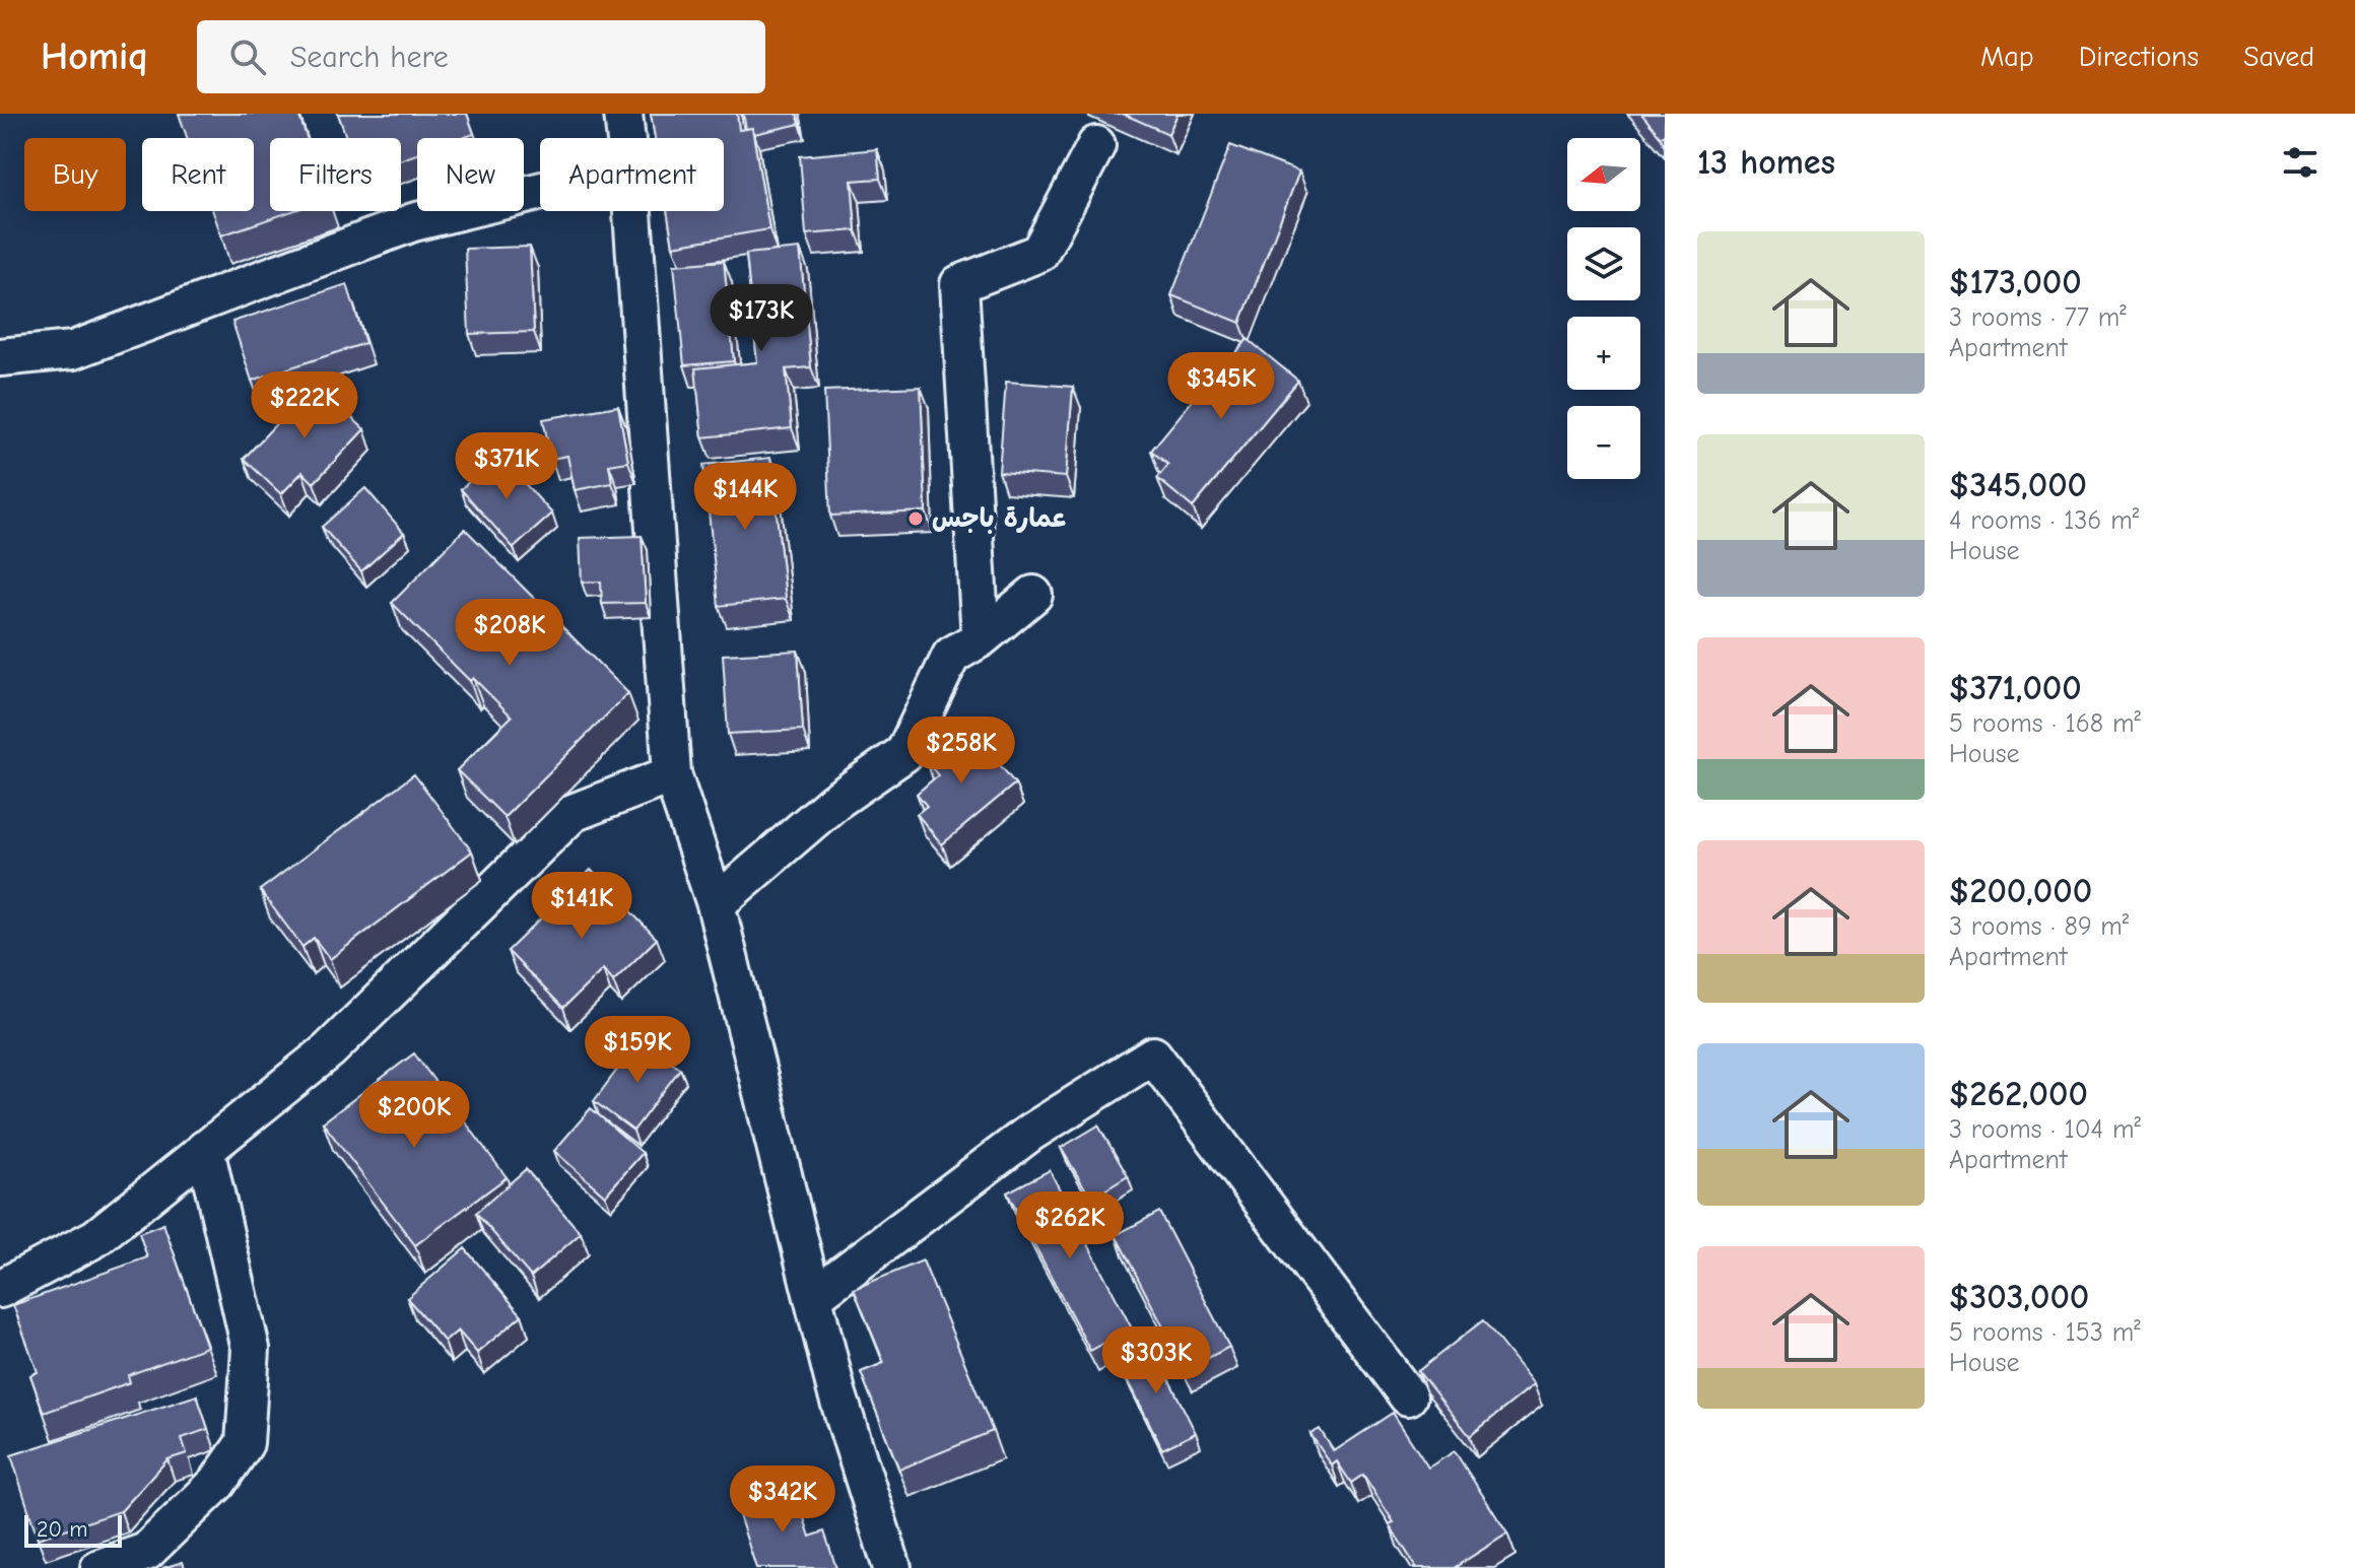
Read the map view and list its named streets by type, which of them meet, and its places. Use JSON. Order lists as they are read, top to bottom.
{
  "places": ["عمارة باجس"],
  "scale_bar": "20 m",
  "north": "left",
  "page": {
    "header": "Homiq",
    "search": "Search here",
    "nav": ["Map", "Directions", "Saved"],
    "heading": "13 homes",
    "map_buttons": ["+", "−"],
    "chip": [
      "Buy",
      "Rent",
      "Filters",
      "New",
      "Apartment"
    ],
    "list": [
      {
        "name": "$173,000",
        "note": "3 rooms · 77 m² · Apartment"
      },
      {
        "name": "$345,000",
        "note": "4 rooms · 136 m² · House"
      },
      {
        "name": "$371,000",
        "note": "5 rooms · 168 m² · House"
      },
      {
        "name": "$200,000",
        "note": "3 rooms · 89 m² · Apartment"
      },
      {
        "name": "$262,000",
        "note": "3 rooms · 104 m² · Apartment"
      },
      {
        "name": "$303,000",
        "note": "5 rooms · 153 m² · House"
      }
    ],
    "price": [
      "$173K",
      "$345K",
      "$222K",
      "$371K",
      "$144K",
      "$208K",
      "$258K",
      "$141K",
      "$159K",
      "$200K",
      "$262K",
      "$303K",
      "$342K"
    ],
    "scale": "20 m"
  }
}
